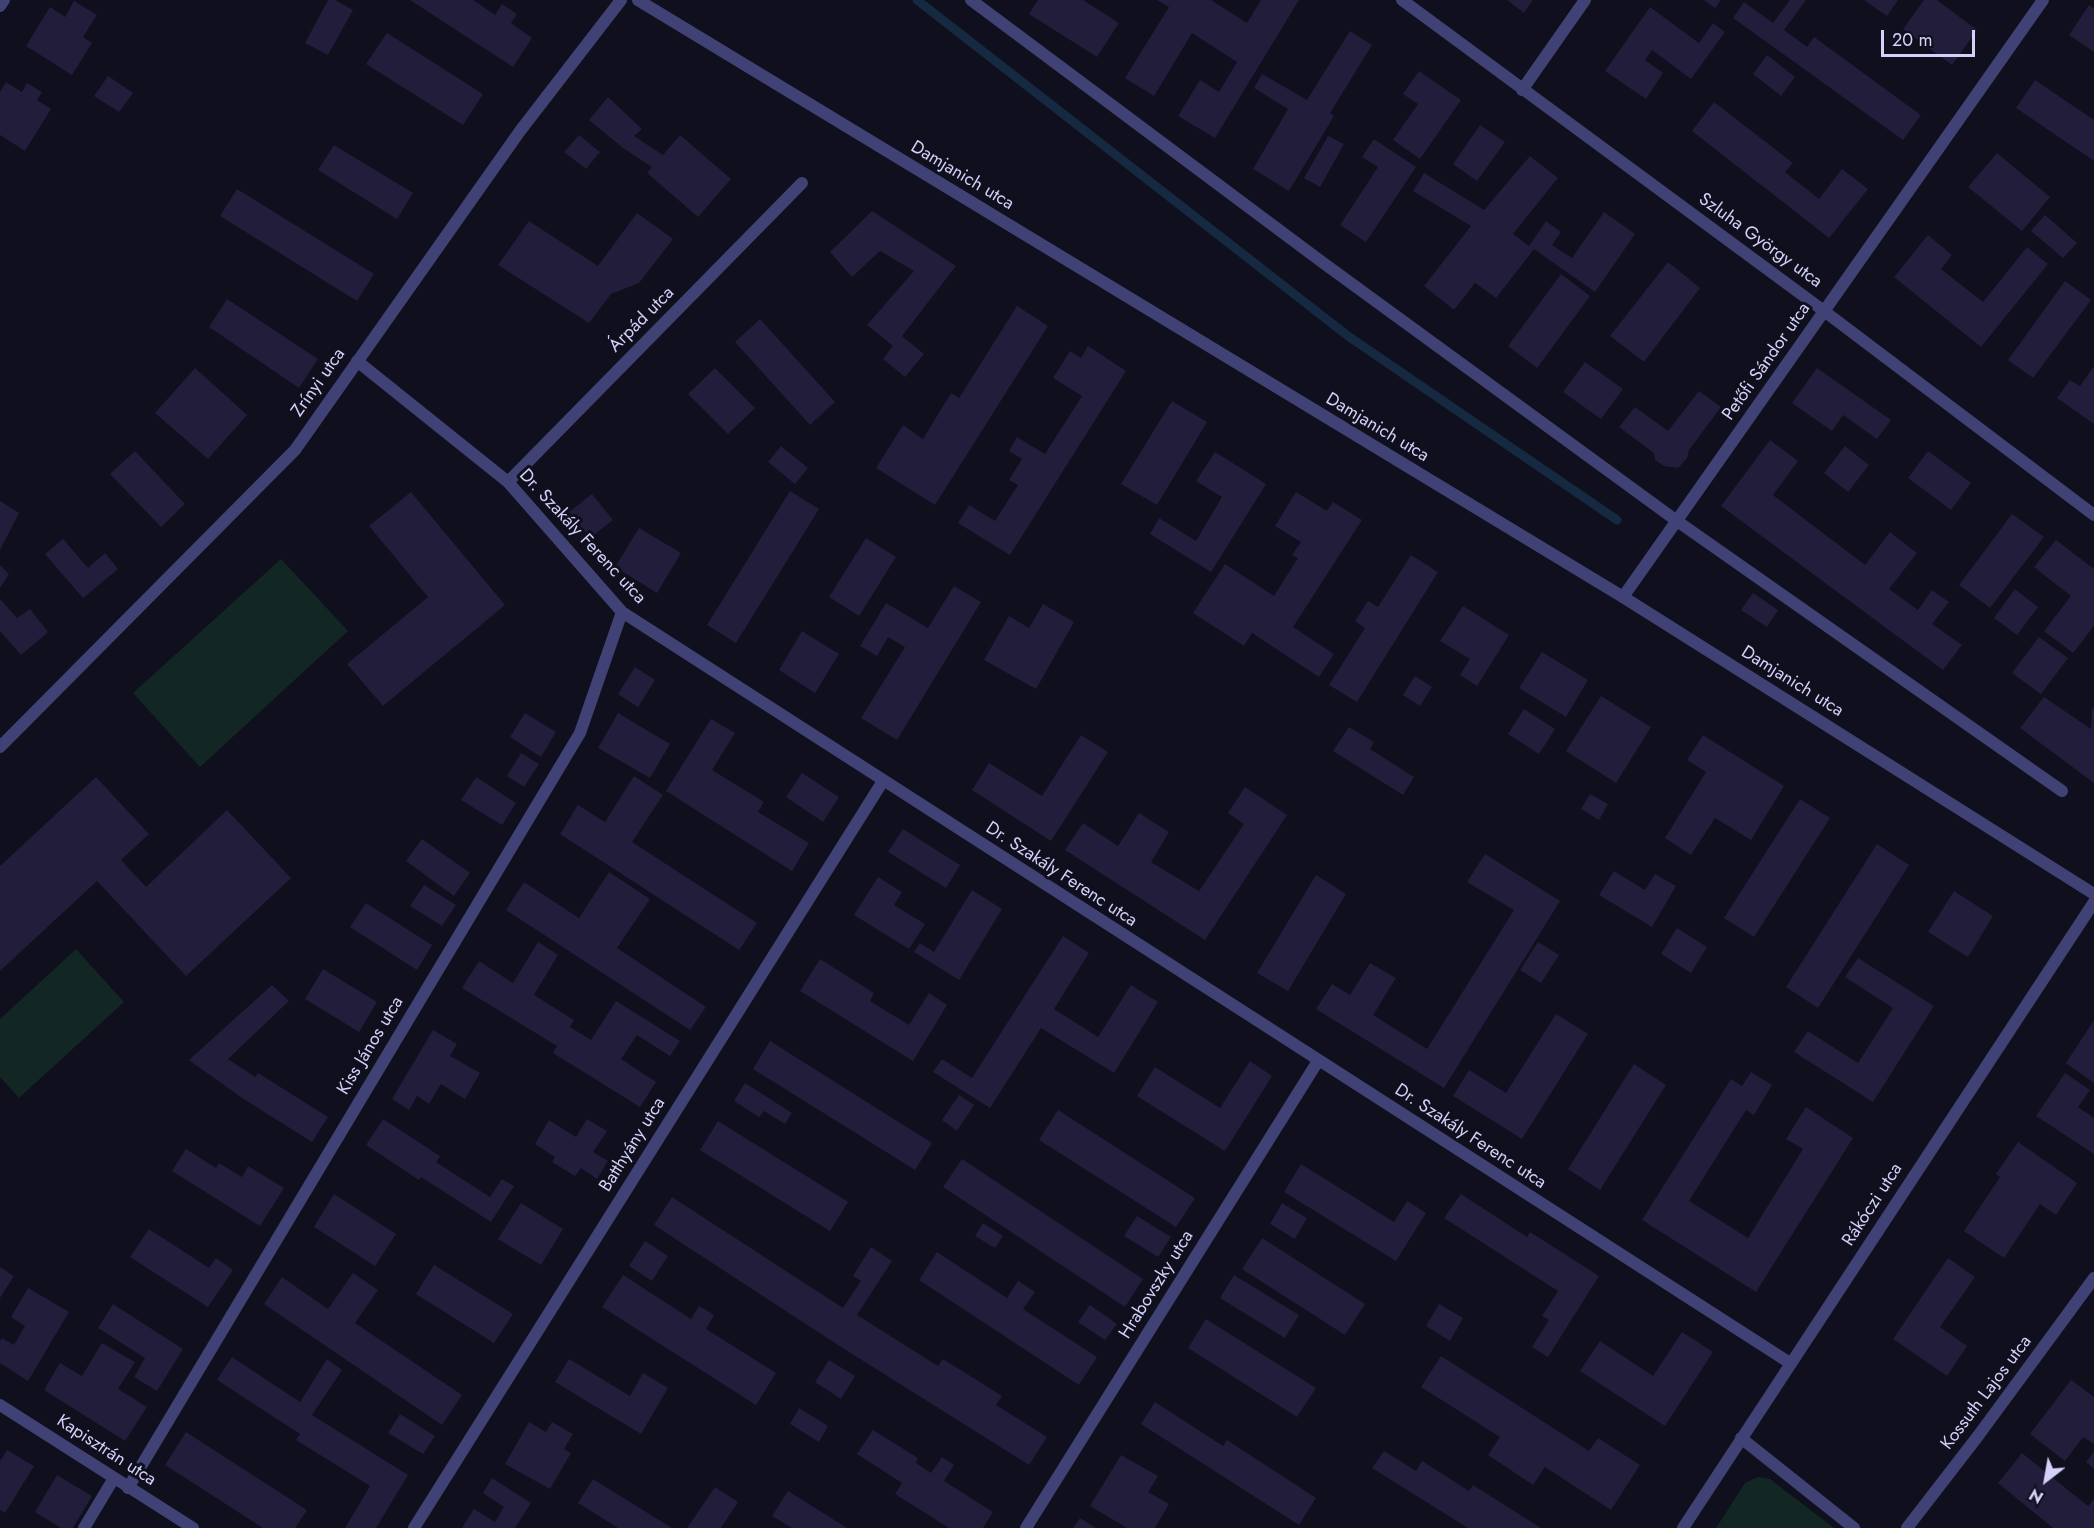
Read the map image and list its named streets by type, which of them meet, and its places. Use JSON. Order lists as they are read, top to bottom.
{
  "streets": {
    "street": [
      "Damjanich utca",
      "Szluha György utca",
      "Árpád utca",
      "Petőfi Sándor utca",
      "Zrínyi utca",
      "Dr. Szakály Ferenc utca",
      "Kiss János utca",
      "Batthyány utca",
      "Rákóczi utca",
      "Hrabovszky utca",
      "Kossuth Lajos utca",
      "Kapisztrán utca"
    ]
  },
  "crossings": [
    ["Damjanich utca", "Petőfi Sándor utca"],
    ["Szluha György utca", "Petőfi Sándor utca"],
    ["Árpád utca", "Dr. Szakály Ferenc utca"],
    ["Zrínyi utca", "Dr. Szakály Ferenc utca"],
    ["Dr. Szakály Ferenc utca", "Kiss János utca"],
    ["Dr. Szakály Ferenc utca", "Batthyány utca"],
    ["Dr. Szakály Ferenc utca", "Rákóczi utca"],
    ["Dr. Szakály Ferenc utca", "Hrabovszky utca"],
    ["Kiss János utca", "Kapisztrán utca"]
  ],
  "scale_bar": "20 m",
  "north": "bottom left"
}
